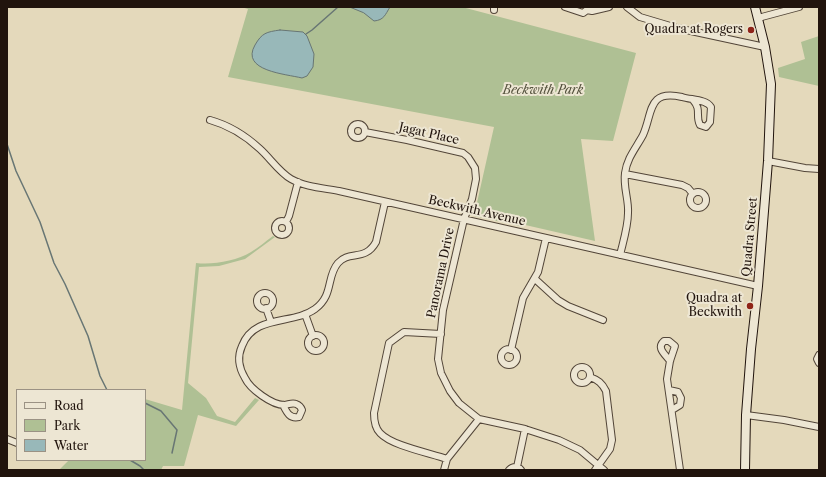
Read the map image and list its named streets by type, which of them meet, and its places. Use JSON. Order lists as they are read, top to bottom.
{
  "streets": {
    "main road": ["Quadra Street"],
    "street": ["Jagat Place", "Beckwith Avenue", "Panorama Drive"]
  },
  "crossings": [
    ["Jagat Place", "Beckwith Avenue"],
    ["Jagat Place", "Panorama Drive"],
    ["Beckwith Avenue", "Quadra Street"],
    ["Beckwith Avenue", "Panorama Drive"]
  ],
  "parks": ["Beckwith Park"],
  "places": ["Quadra at Rogers", "Quadra at Beckwith"],
  "legend": ["Road", "Park", "Water"]
}
